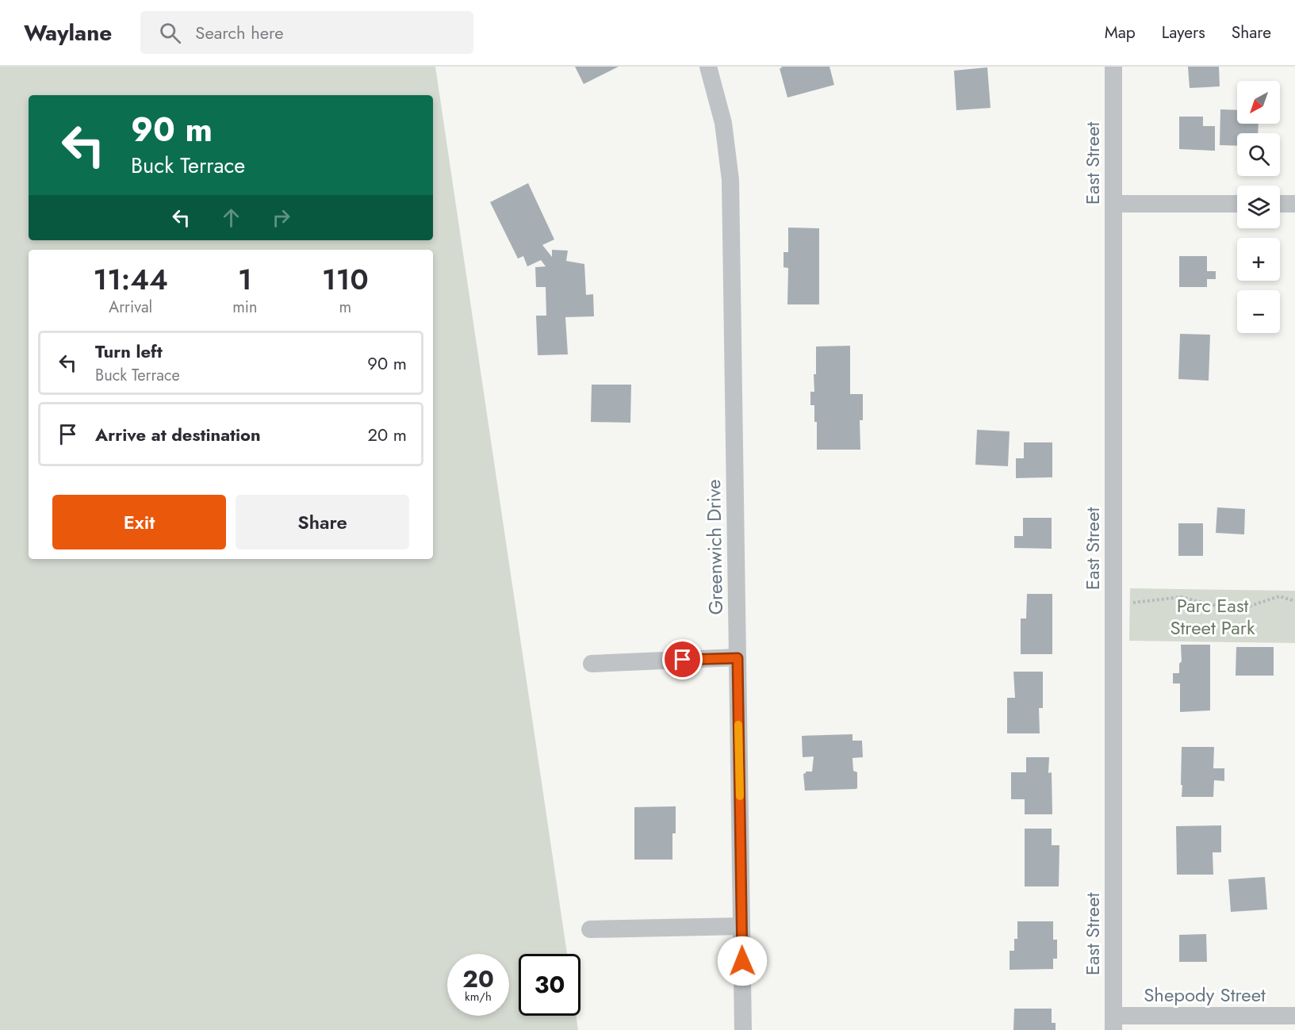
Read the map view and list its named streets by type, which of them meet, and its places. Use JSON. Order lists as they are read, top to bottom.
{
  "streets": {
    "street": ["East Street", "Greenwich Drive", "Shepody Street"]
  },
  "crossings": [
    ["East Street", "Shepody Street"]
  ],
  "parks": ["Parc East Street Park"],
  "north": "bottom left",
  "page": {
    "header": "Waylane",
    "search": "Search here",
    "nav": ["Map", "Layers", "Share"],
    "map_buttons": ["+", "−"],
    "turn": ["90 m", "Buck Terrace"],
    "eta": [
      "11:44",
      "Arrival",
      "1",
      "min",
      "110",
      "m"
    ],
    "list": [
      {
        "name": "Turn left",
        "note": "Buck Terrace",
        "value": "90 m"
      },
      {
        "name": "Arrive at destination",
        "value": "20 m"
      }
    ],
    "buttons": ["Exit", "Share"],
    "speed": "20 km/h",
    "limit": "30"
  }
}
